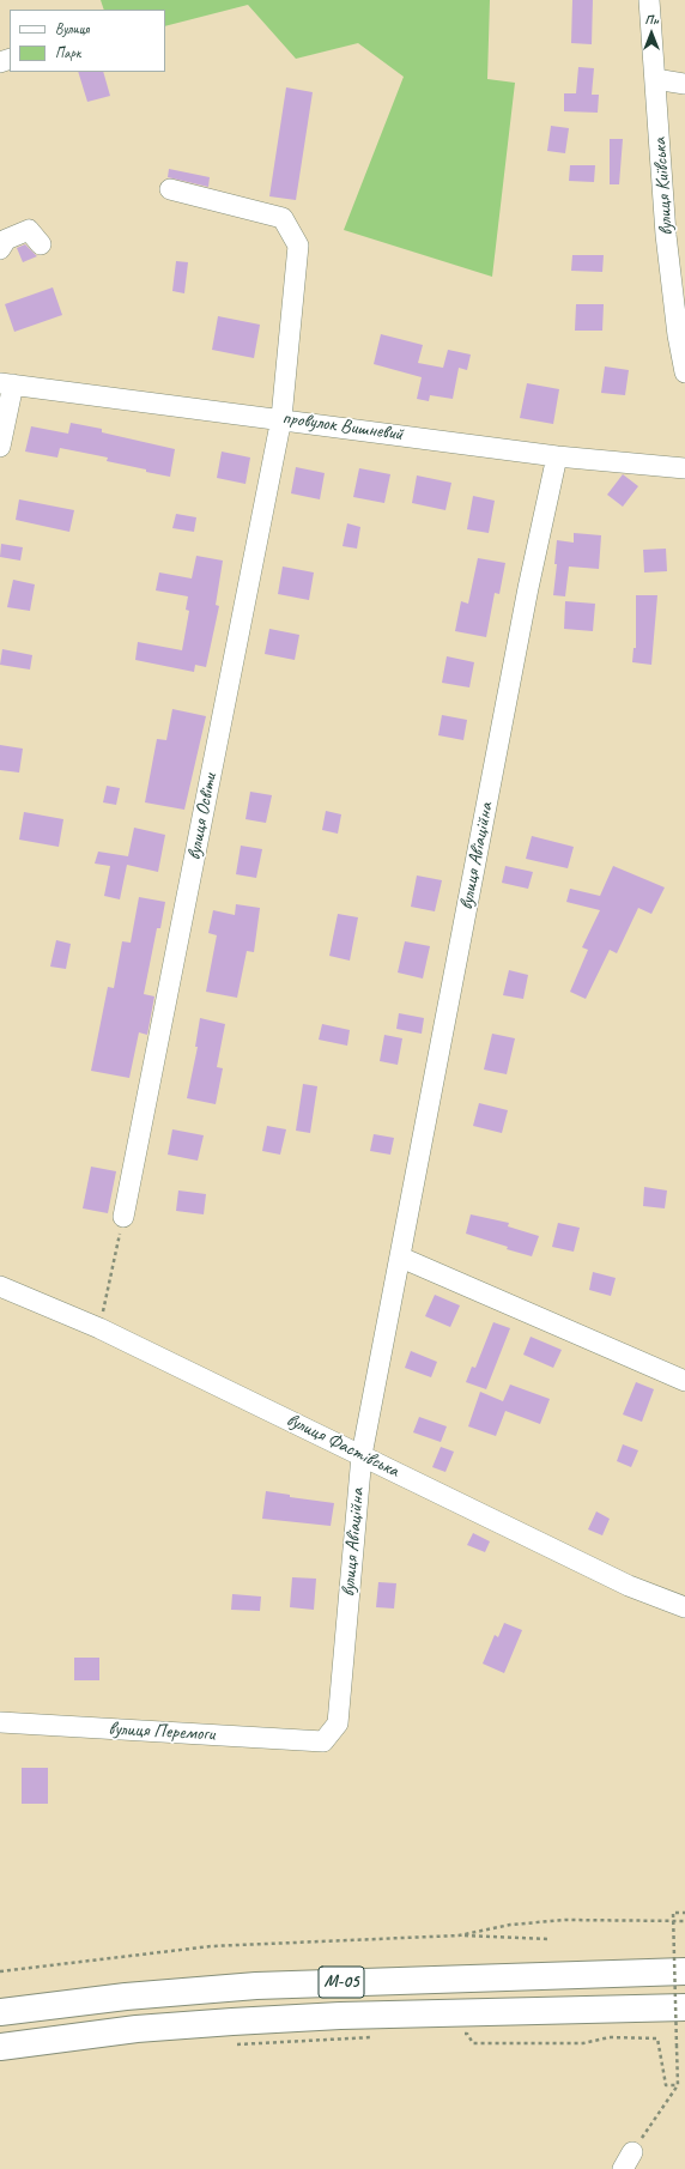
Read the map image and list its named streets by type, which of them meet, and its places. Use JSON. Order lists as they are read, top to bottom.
{
  "streets": {
    "highway": ["М-05"],
    "street": [
      "вулиця Київська",
      "провулок Вишневий",
      "вулиця Освіти",
      "вулиця Авіаційна",
      "вулиця Фастівська",
      "вулиця Перемоги"
    ]
  },
  "crossings": [
    ["провулок Вишневий", "вулиця Освіти"],
    ["провулок Вишневий", "вулиця Авіаційна"],
    ["вулиця Авіаційна", "вулиця Фастівська"],
    ["вулиця Авіаційна", "вулиця Перемоги"]
  ],
  "legend": ["Вулиця", "Парк"],
  "north": "top"
}
